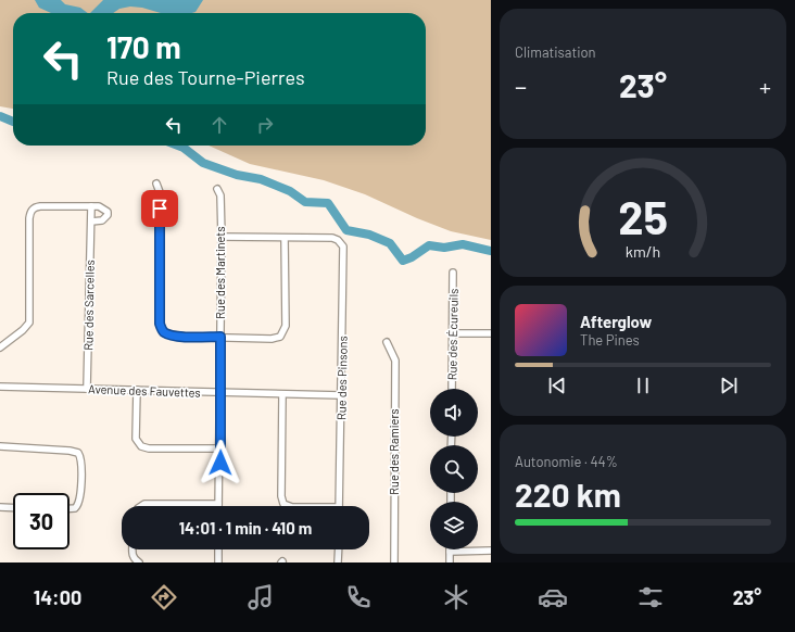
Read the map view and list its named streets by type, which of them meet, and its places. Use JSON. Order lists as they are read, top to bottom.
{
  "streets": {
    "street": [
      "Rue des Martinets",
      "Rue des Sarcelles",
      "Rue des Écureuils",
      "Rue des Pinsons",
      "Avenue des Fauvettes",
      "Rue des Ramiers"
    ]
  },
  "crossings": [
    ["Rue des Martinets", "Avenue des Fauvettes"],
    ["Rue des Sarcelles", "Avenue des Fauvettes"],
    ["Rue des Pinsons", "Avenue des Fauvettes"]
  ],
  "page": {
    "tile": [
      "Climatisation",
      ["Autonomie · 44%", "220 km"]
    ],
    "turn": ["170 m", "Rue des Tourne-Pierres"],
    "heat": ["−", "23°", "+"],
    "song": ["Afterglow", "The Pines"],
    "limit": "30",
    "trip": "14:01 · 1 min · 410 m",
    "tabs": ["14:00", "23°"],
    "gauge": ["25", "km/h"]
  }
}
